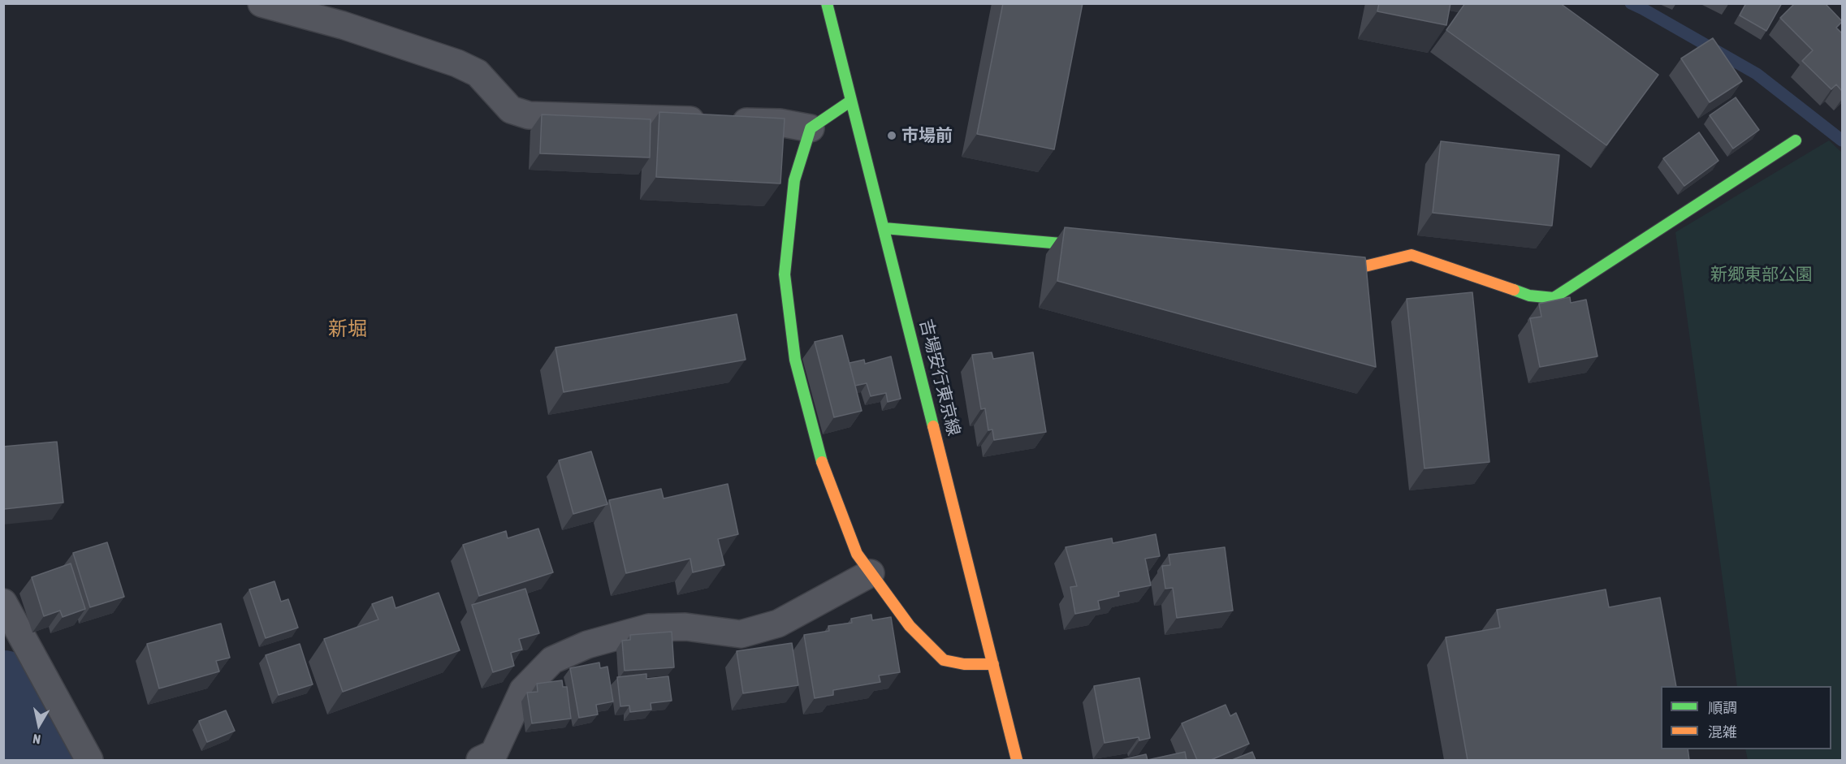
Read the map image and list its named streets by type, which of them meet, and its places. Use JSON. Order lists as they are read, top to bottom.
{
  "streets": {
    "street": ["吉場安行東京線"]
  },
  "districts": ["新堀"],
  "parks": ["新郷東部公園"],
  "places": ["市場前"],
  "legend": ["順調", "混雑"],
  "north": "bottom"
}
